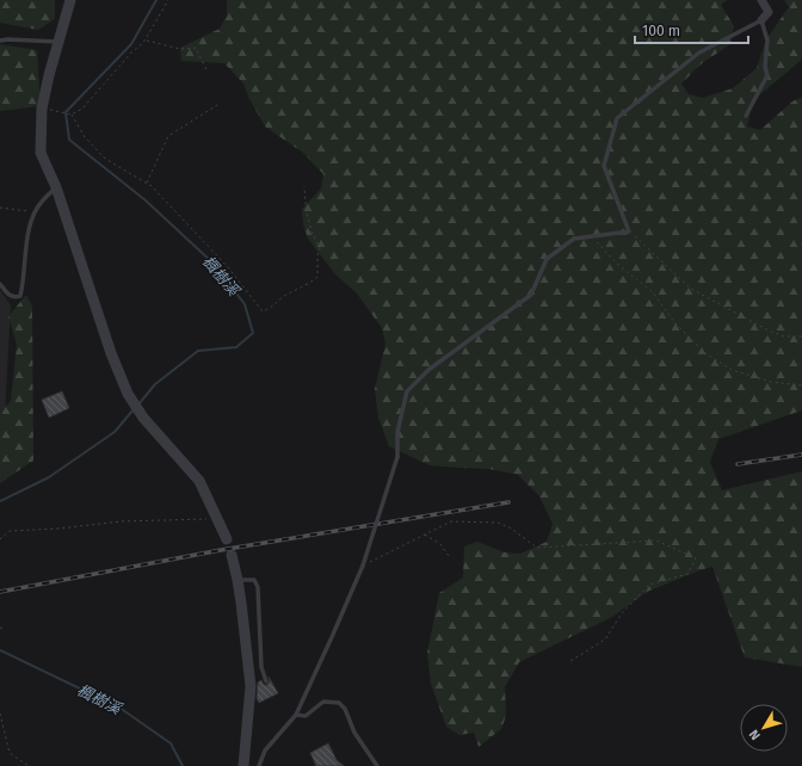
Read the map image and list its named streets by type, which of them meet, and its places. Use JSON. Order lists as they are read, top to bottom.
{
  "water": ["楓樹溪"],
  "scale_bar": "100 m",
  "north": "bottom left"
}
